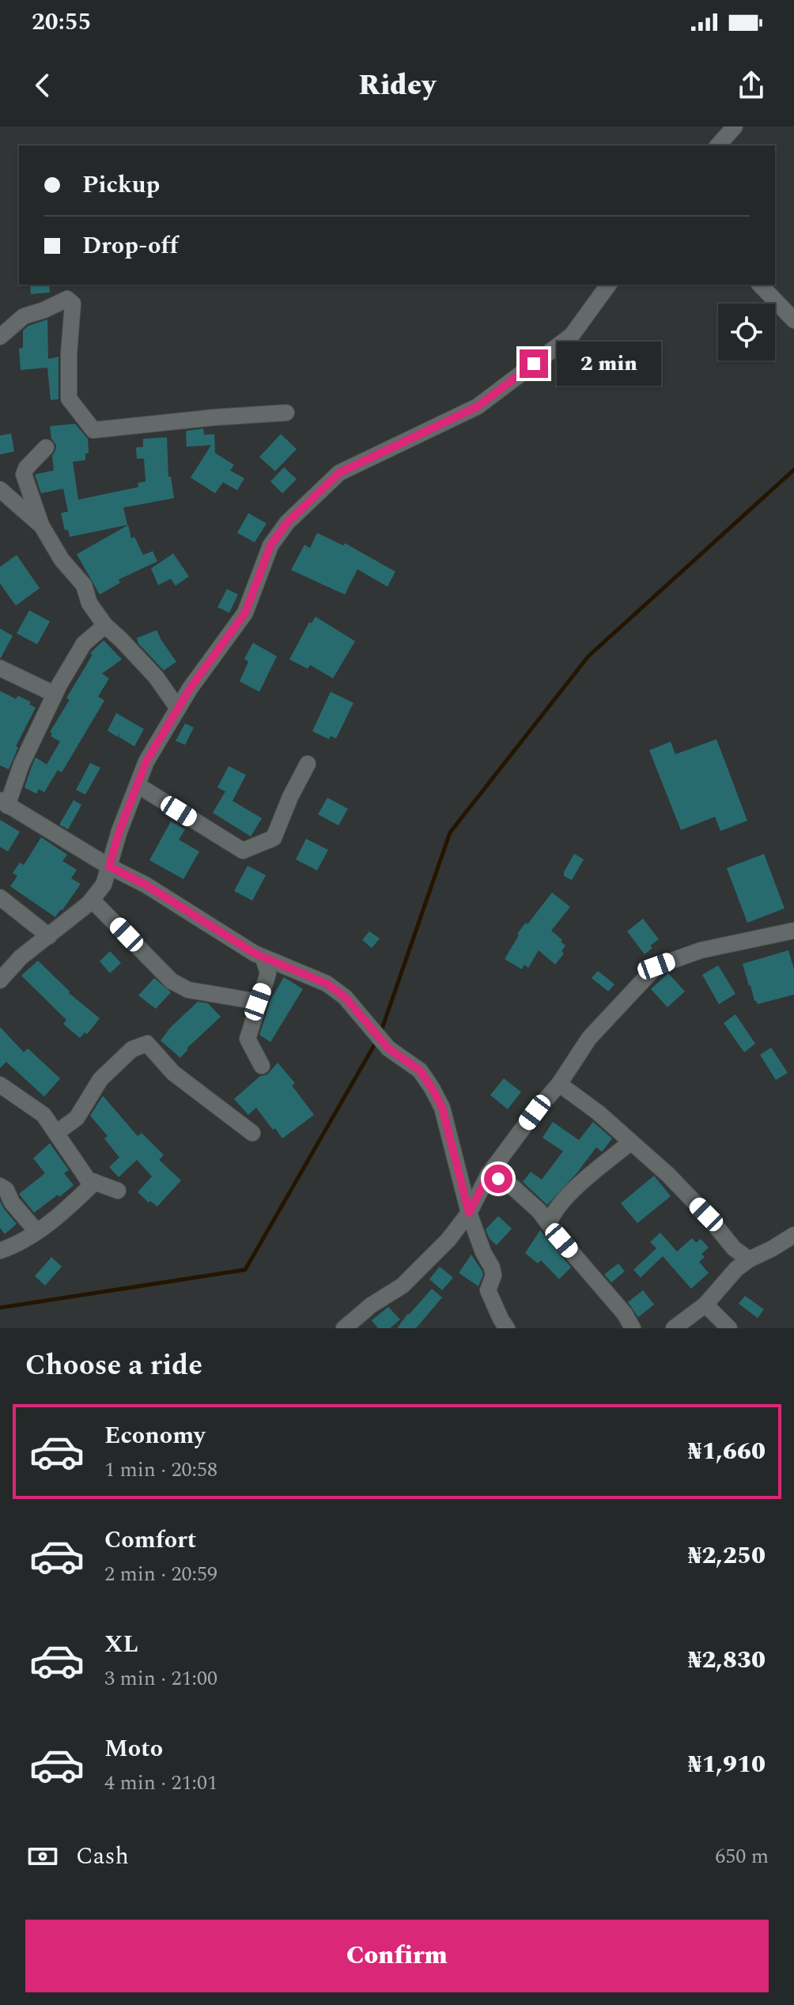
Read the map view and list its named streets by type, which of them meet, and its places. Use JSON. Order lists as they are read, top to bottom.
{
  "page": {
    "status": "20:55",
    "header": "Ridey",
    "banner": ["Pickup", "Drop-off"],
    "bubble": "2 min",
    "heading": "Choose a ride",
    "list": [
      {
        "name": "Economy",
        "note": "1 min · 20:58",
        "value": "₦1,660"
      },
      {
        "name": "Comfort",
        "note": "2 min · 20:59",
        "value": "₦2,250"
      },
      {
        "name": "XL",
        "note": "3 min · 21:00",
        "value": "₦2,830"
      },
      {
        "name": "Moto",
        "note": "4 min · 21:01",
        "value": "₦1,910"
      }
    ],
    "pay": ["Cash", "650 m"],
    "buttons": "Confirm"
  }
}
